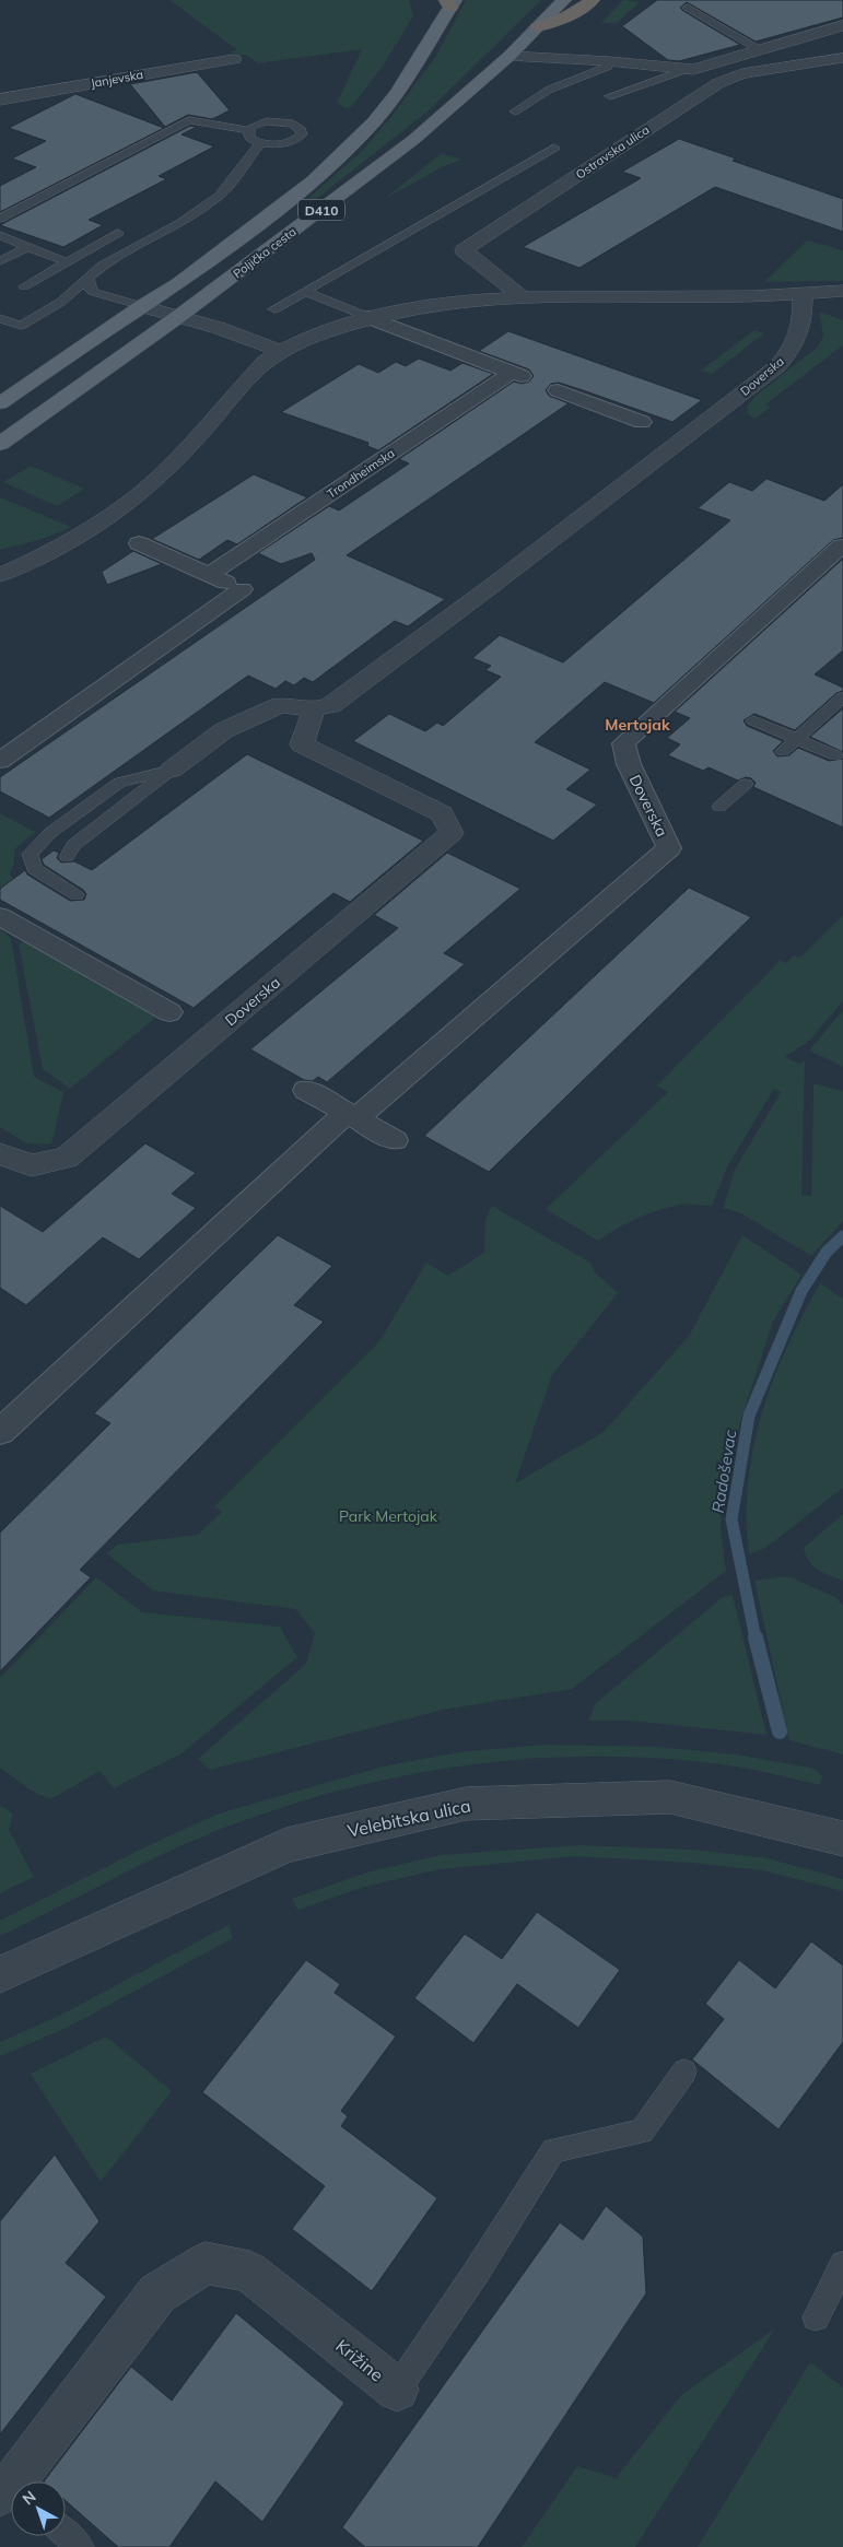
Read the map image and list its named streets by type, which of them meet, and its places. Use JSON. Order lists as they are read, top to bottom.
{
  "streets": {
    "main road": ["D410", "Poljička cesta"],
    "street": [
      "Janjevska",
      "Ostravska ulica",
      "Doverska",
      "Trondheimska",
      "Velebitska ulica",
      "Križine"
    ]
  },
  "districts": ["Mertojak"],
  "water": ["Radoševac"],
  "parks": ["Park Mertojak"],
  "north": "top left"
}
